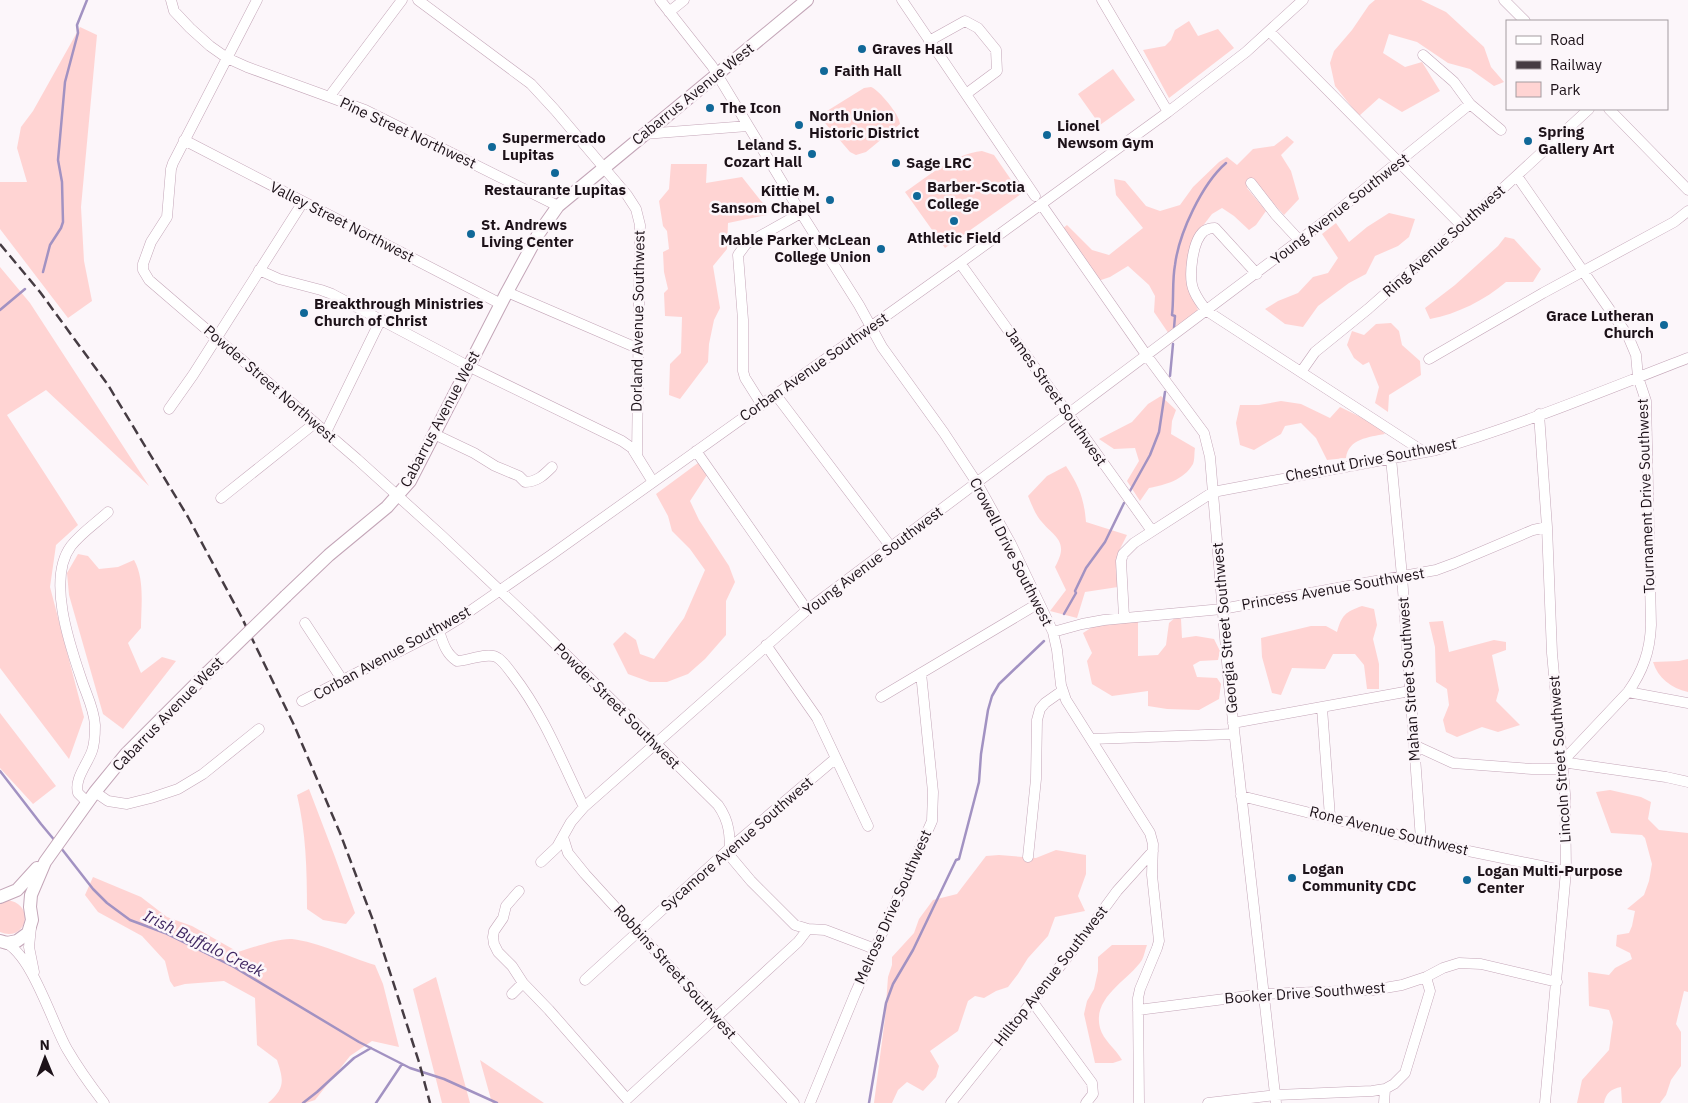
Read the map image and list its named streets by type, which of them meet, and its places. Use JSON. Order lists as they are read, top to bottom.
{
  "streets": {
    "main road": ["Cabarrus Avenue West"],
    "street": [
      "Pine Street Northwest",
      "Young Avenue Southwest",
      "Valley Street Northwest",
      "Ring Avenue Southwest",
      "Dorland Avenue Southwest",
      "Corban Avenue Southwest",
      "Powder Street Northwest",
      "James Street Southwest",
      "Chestnut Drive Southwest",
      "Tournament Drive Southwest",
      "Crowell Drive Southwest",
      "Princess Avenue Southwest",
      "Georgia Street Southwest",
      "Mahan Street Southwest",
      "Powder Street Southwest",
      "Lincoln Street Southwest",
      "Rone Avenue Southwest",
      "Sycamore Avenue Southwest",
      "Melrose Drive Southwest",
      "Robbins Street Southwest",
      "Hilltop Avenue Southwest",
      "Booker Drive Southwest"
    ]
  },
  "crossings": [
    ["Cabarrus Avenue West", "Pine Street Northwest"],
    ["Cabarrus Avenue West", "Valley Street Northwest"],
    ["Cabarrus Avenue West", "Dorland Avenue Southwest"],
    ["Cabarrus Avenue West", "Powder Street Northwest"],
    ["Cabarrus Avenue West", "Crowell Drive Southwest"],
    ["Cabarrus Avenue West", "Powder Street Southwest"],
    ["Young Avenue Southwest", "James Street Southwest"],
    ["Young Avenue Southwest", "Crowell Drive Southwest"],
    ["Young Avenue Southwest", "Georgia Street Southwest"],
    ["Young Avenue Southwest", "Powder Street Southwest"],
    ["Young Avenue Southwest", "Robbins Street Southwest"],
    ["Valley Street Northwest", "Powder Street Northwest"],
    ["Ring Avenue Southwest", "Tournament Drive Southwest"],
    ["Corban Avenue Southwest", "James Street Southwest"],
    ["Corban Avenue Southwest", "Crowell Drive Southwest"],
    ["Corban Avenue Southwest", "Georgia Street Southwest"],
    ["Corban Avenue Southwest", "Powder Street Southwest"],
    ["Powder Street Northwest", "Powder Street Southwest"],
    ["James Street Southwest", "Chestnut Drive Southwest"],
    ["Chestnut Drive Southwest", "Tournament Drive Southwest"],
    ["Chestnut Drive Southwest", "Princess Avenue Southwest"],
    ["Chestnut Drive Southwest", "Georgia Street Southwest"],
    ["Chestnut Drive Southwest", "Mahan Street Southwest"],
    ["Chestnut Drive Southwest", "Lincoln Street Southwest"],
    ["Tournament Drive Southwest", "Lincoln Street Southwest"],
    ["Crowell Drive Southwest", "Princess Avenue Southwest"],
    ["Crowell Drive Southwest", "Hilltop Avenue Southwest"],
    ["Crowell Drive Southwest", "Booker Drive Southwest"],
    ["Princess Avenue Southwest", "Georgia Street Southwest"],
    ["Princess Avenue Southwest", "Mahan Street Southwest"],
    ["Princess Avenue Southwest", "Lincoln Street Southwest"],
    ["Georgia Street Southwest", "Rone Avenue Southwest"],
    ["Georgia Street Southwest", "Booker Drive Southwest"],
    ["Mahan Street Southwest", "Rone Avenue Southwest"],
    ["Powder Street Southwest", "Sycamore Avenue Southwest"],
    ["Lincoln Street Southwest", "Rone Avenue Southwest"],
    ["Lincoln Street Southwest", "Booker Drive Southwest"],
    ["Sycamore Avenue Southwest", "Robbins Street Southwest"]
  ],
  "water": ["Irish Buffalo Creek"],
  "places": [
    "Graves Hall",
    "Faith Hall",
    "The Icon",
    "North Union Historic District",
    "Lionel Newsom Gym",
    "Spring Gallery Art",
    "Supermercado Lupitas",
    "Leland S. Cozart Hall",
    "Sage LRC",
    "Restaurante Lupitas",
    "Barber-Scotia College",
    "Kittie M. Sansom Chapel",
    "Athletic Field",
    "St. Andrews Living Center",
    "Mable Parker McLean College Union",
    "Breakthrough Ministries Church of Christ",
    "Grace Lutheran Church",
    "Logan Community CDC",
    "Logan Multi-Purpose Center"
  ],
  "legend": ["Road", "Railway", "Park"],
  "north": "top"
}
